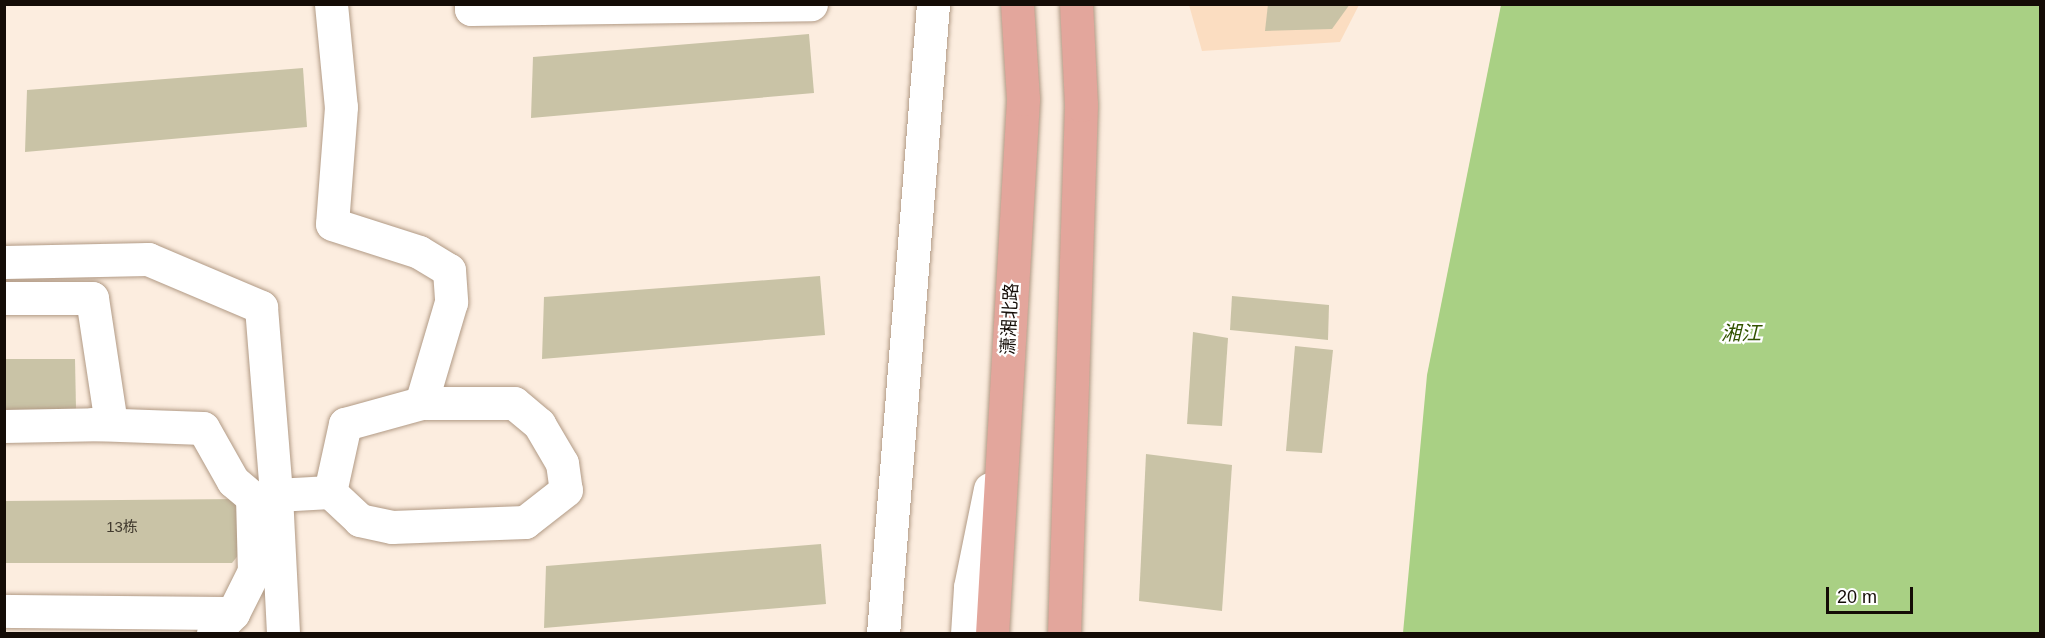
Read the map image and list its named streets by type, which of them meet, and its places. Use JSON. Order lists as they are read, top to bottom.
{
  "streets": {
    "main road": ["潇湘北路"]
  },
  "water": ["湘江"],
  "house_numbers": ["13栋"],
  "scale_bar": "20 m"
}
